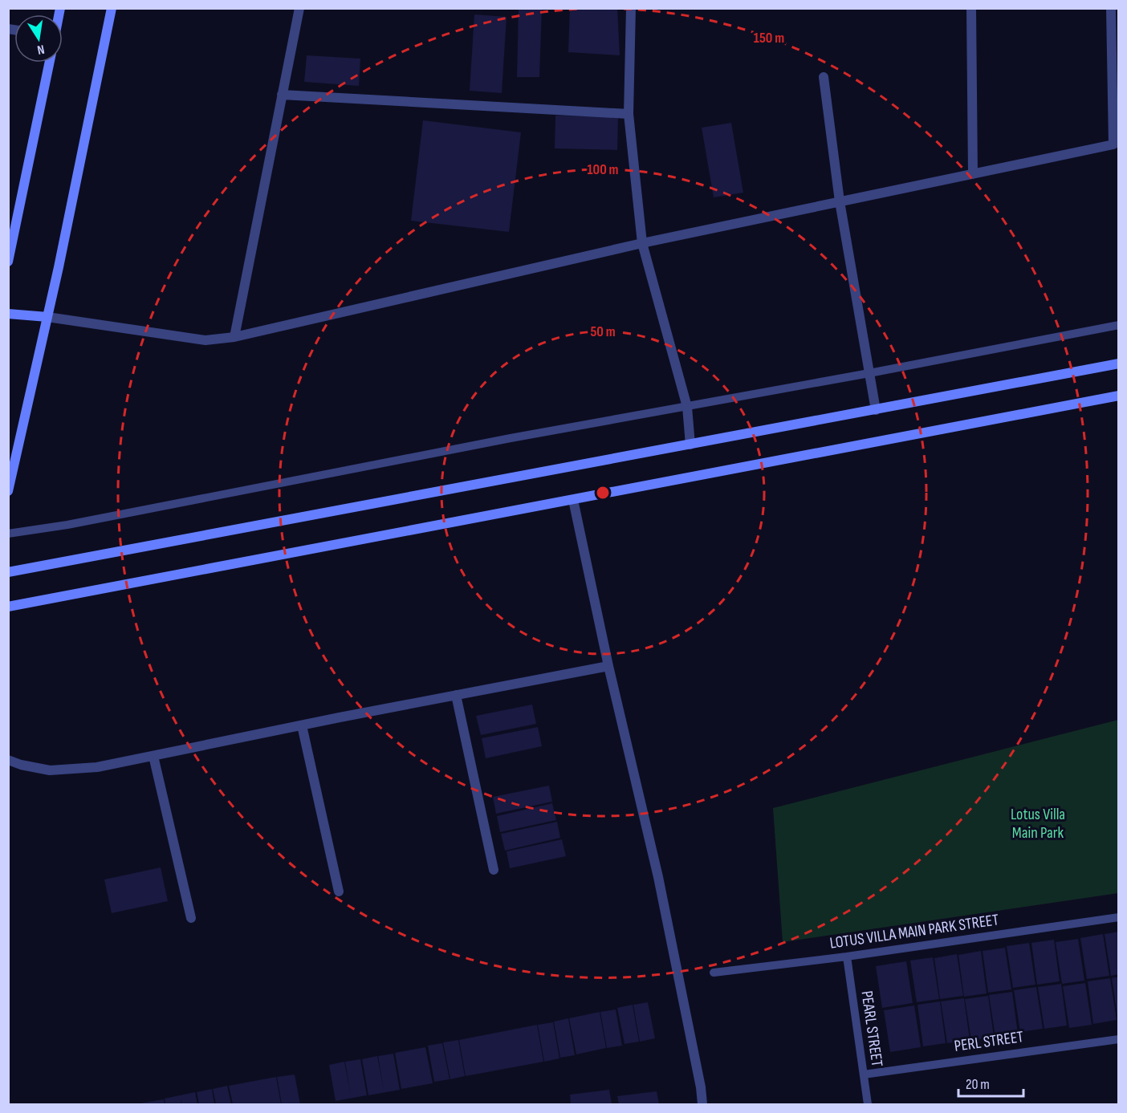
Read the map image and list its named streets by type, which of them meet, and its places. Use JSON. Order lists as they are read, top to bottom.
{
  "streets": {
    "lane": ["LOTUS VILLA MAIN PARK STREET", "PEARL STREET", "PERL STREET"]
  },
  "crossings": [
    ["LOTUS VILLA MAIN PARK STREET", "PEARL STREET"],
    ["PEARL STREET", "PERL STREET"]
  ],
  "parks": ["Lotus Villa Main Park"],
  "scale_bar": "20 m",
  "north": "bottom",
  "rings": ["150 m", "100 m", "50 m"]
}
